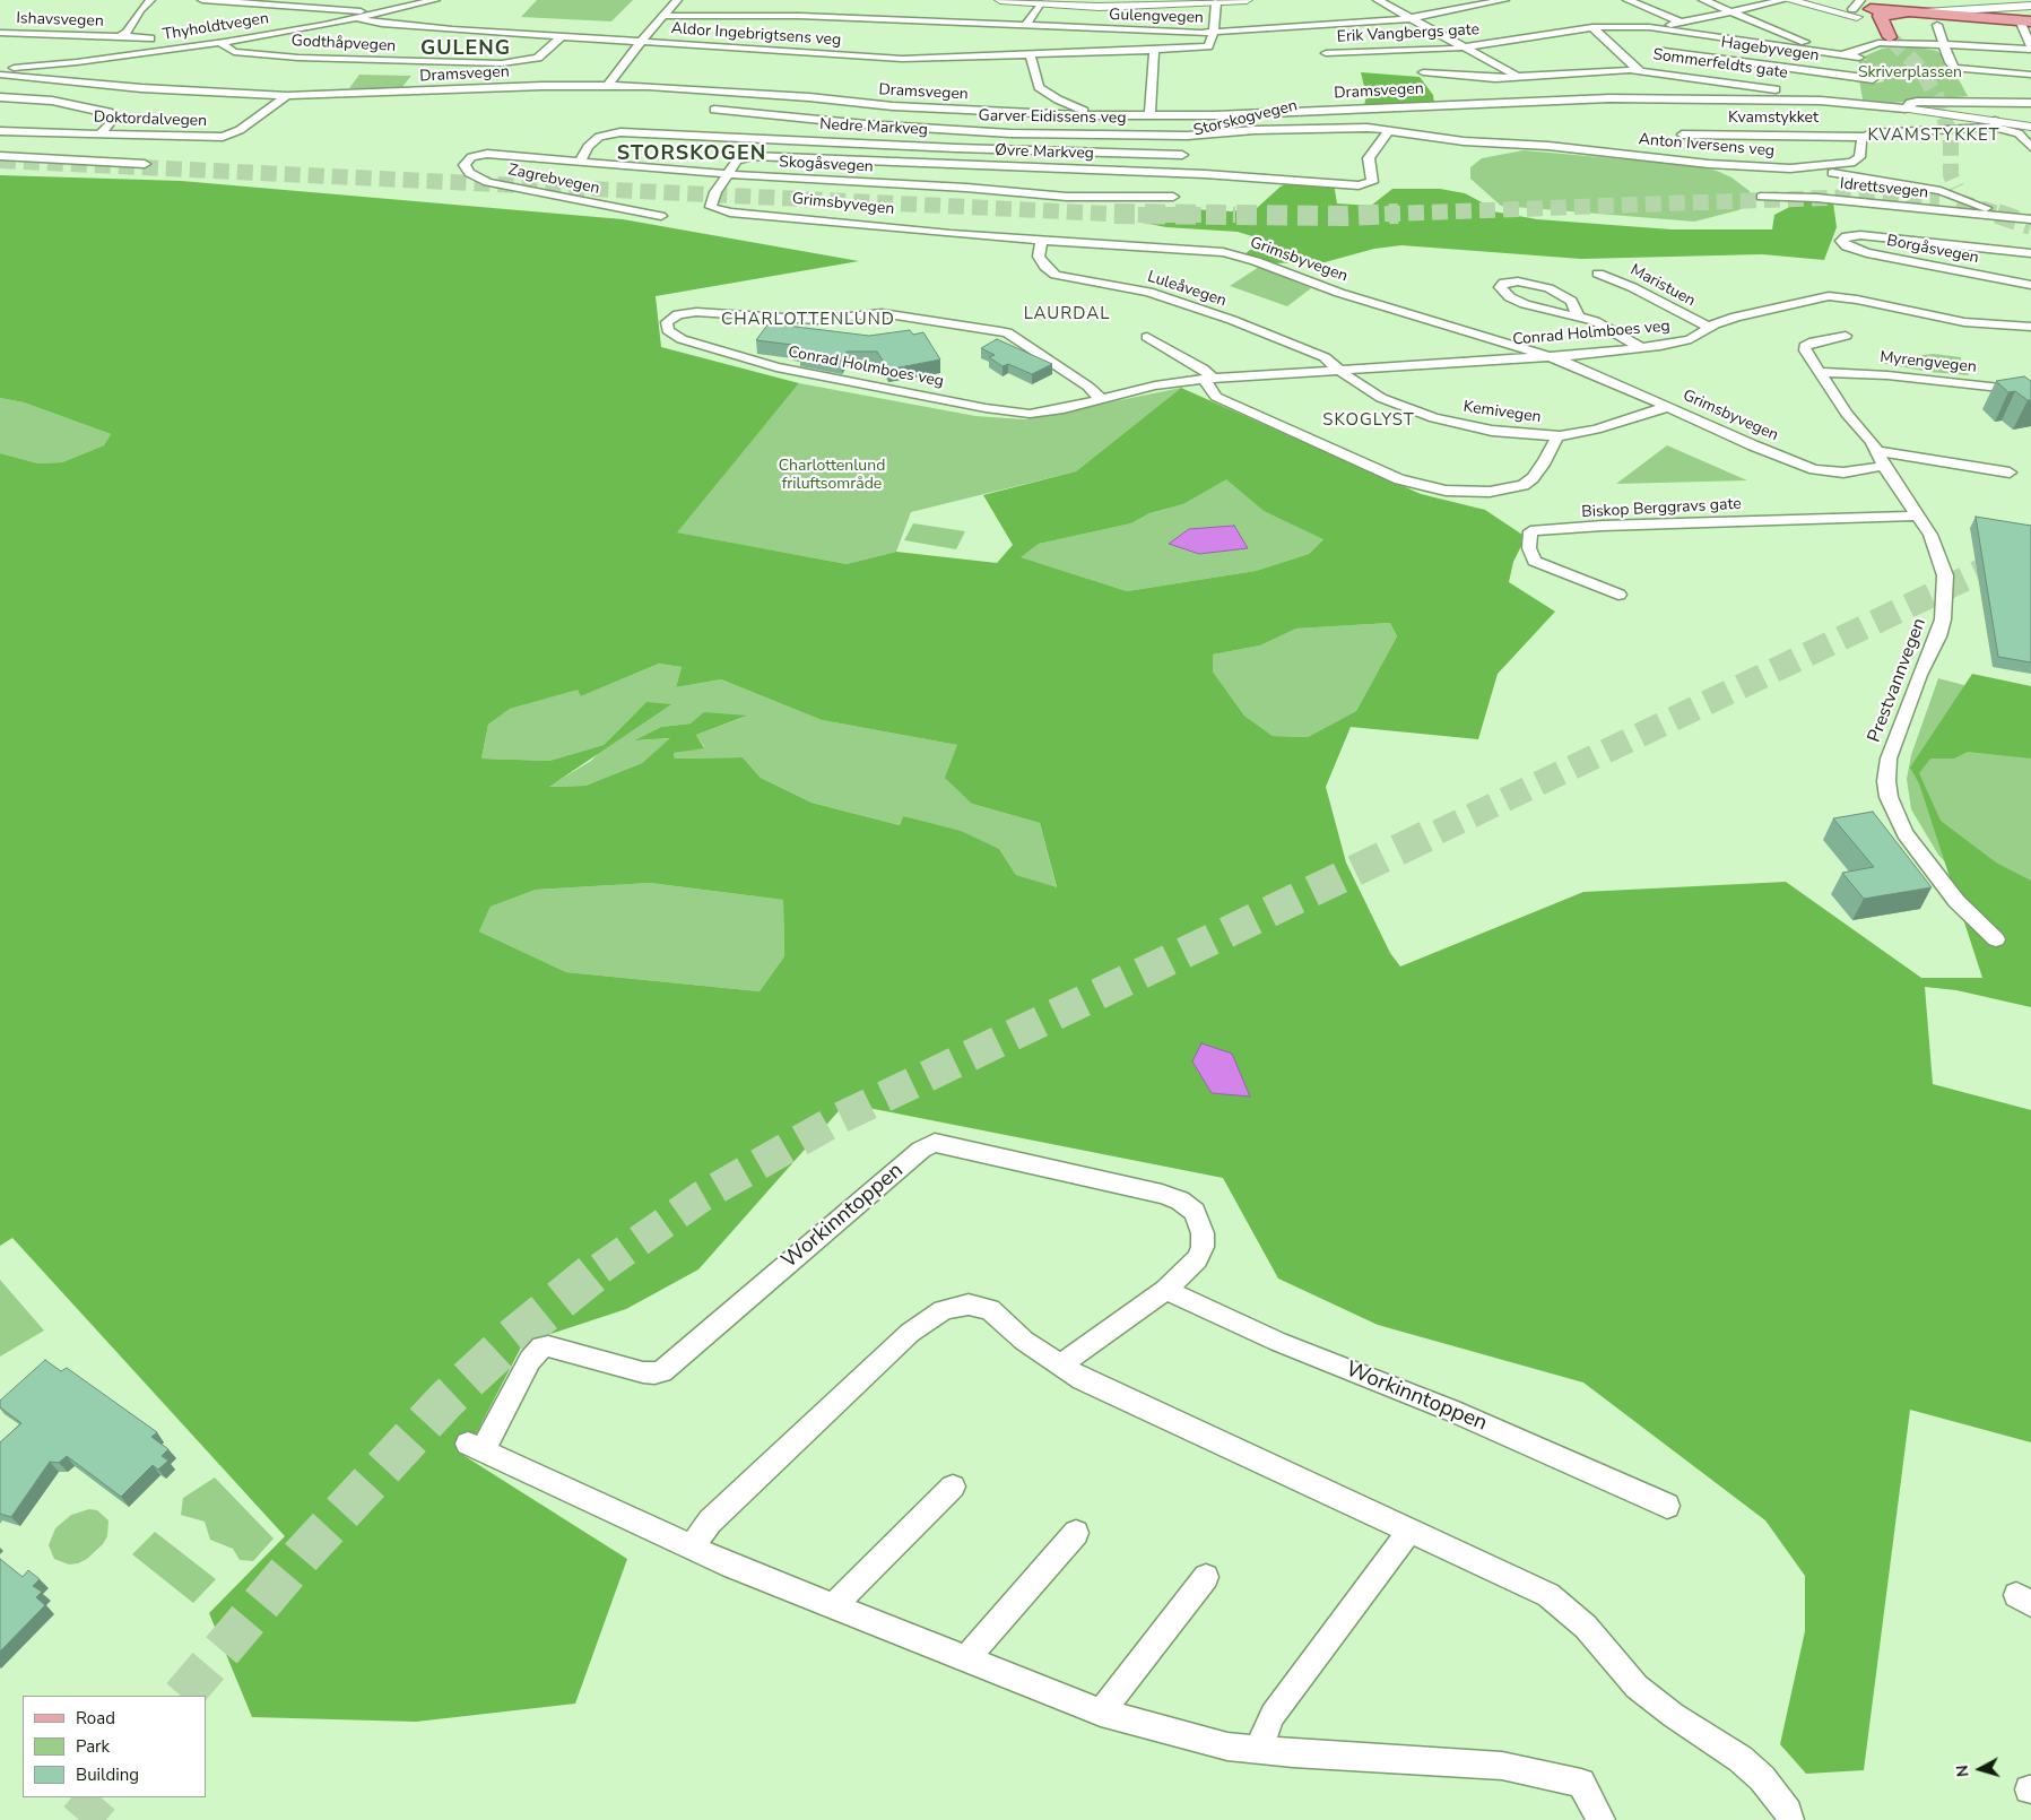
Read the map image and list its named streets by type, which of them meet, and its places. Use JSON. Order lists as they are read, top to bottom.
{
  "streets": {
    "street": [
      "Gulengvegen",
      "Ishavsvegen",
      "Thyholdtvegen",
      "Erik Vangbergs gate",
      "Aldor Ingebrigtsens veg",
      "Godthåpvegen",
      "Hagebyvegen",
      "Sommerfeldts gate",
      "Dramsvegen",
      "Garver Eidissens veg",
      "Storskogvegen",
      "Kvamstykket",
      "Doktordalvegen",
      "Nedre Markveg",
      "Anton Iversens veg",
      "Øvre Markveg",
      "Skogåsvegen",
      "Zagrebvegen",
      "Idrettsvegen",
      "Grimsbyvegen",
      "Borgåsvegen",
      "Maristuen",
      "Luleåvegen",
      "Conrad Holmboes veg",
      "Myrengvegen",
      "Kemivegen",
      "Biskop Berggravs gate",
      "Prestvannvegen",
      "Workinntoppen"
    ]
  },
  "crossings": [
    ["Gulengvegen", "Aldor Ingebrigtsens veg"],
    ["Thyholdtvegen", "Aldor Ingebrigtsens veg"],
    ["Thyholdtvegen", "Godthåpvegen"],
    ["Erik Vangbergs gate", "Sommerfeldts gate"],
    ["Aldor Ingebrigtsens veg", "Godthåpvegen"],
    ["Hagebyvegen", "Sommerfeldts gate"],
    ["Sommerfeldts gate", "Dramsvegen"],
    ["Dramsvegen", "Storskogvegen"],
    ["Dramsvegen", "Doktordalvegen"],
    ["Garver Eidissens veg", "Storskogvegen"],
    ["Garver Eidissens veg", "Anton Iversens veg"],
    ["Garver Eidissens veg", "Øvre Markveg"],
    ["Storskogvegen", "Nedre Markveg"],
    ["Storskogvegen", "Øvre Markveg"],
    ["Kvamstykket", "Anton Iversens veg"],
    ["Nedre Markveg", "Skogåsvegen"],
    ["Anton Iversens veg", "Øvre Markveg"],
    ["Anton Iversens veg", "Idrettsvegen"],
    ["Øvre Markveg", "Skogåsvegen"],
    ["Øvre Markveg", "Grimsbyvegen"],
    ["Skogåsvegen", "Zagrebvegen"],
    ["Skogåsvegen", "Grimsbyvegen"],
    ["Grimsbyvegen", "Luleåvegen"],
    ["Grimsbyvegen", "Conrad Holmboes veg"],
    ["Grimsbyvegen", "Kemivegen"],
    ["Grimsbyvegen", "Prestvannvegen"],
    ["Maristuen", "Conrad Holmboes veg"],
    ["Luleåvegen", "Conrad Holmboes veg"],
    ["Luleåvegen", "Kemivegen"],
    ["Conrad Holmboes veg", "Kemivegen"],
    ["Myrengvegen", "Prestvannvegen"],
    ["Biskop Berggravs gate", "Prestvannvegen"]
  ],
  "districts": [
    "GULENG",
    "KVAMSTYKKET",
    "STORSKOGEN",
    "LAURDAL",
    "CHARLOTTENLUND",
    "SKOGLYST"
  ],
  "parks": ["Skriverplassen", "Charlottenlund friluftsområde"],
  "legend": ["Road", "Park", "Building"],
  "north": "left"
}
